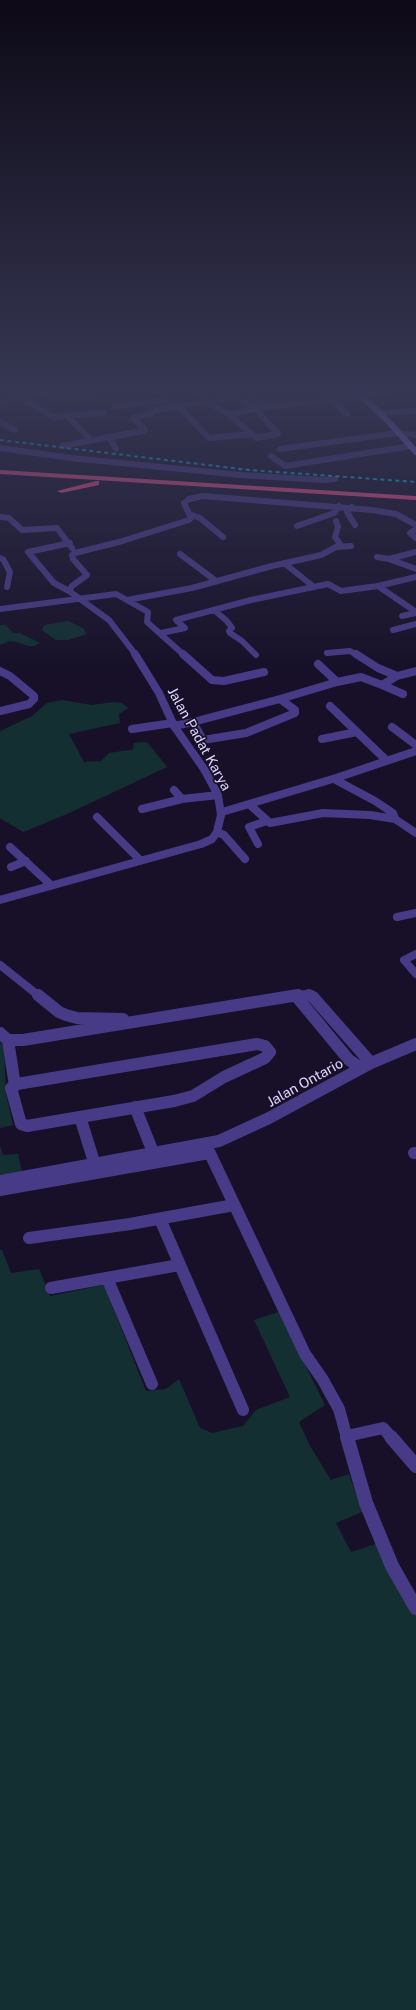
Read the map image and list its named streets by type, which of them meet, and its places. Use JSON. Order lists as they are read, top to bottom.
{
  "streets": {
    "street": ["Jalan Padat Karya", "Jalan Ontario"]
  }
}
